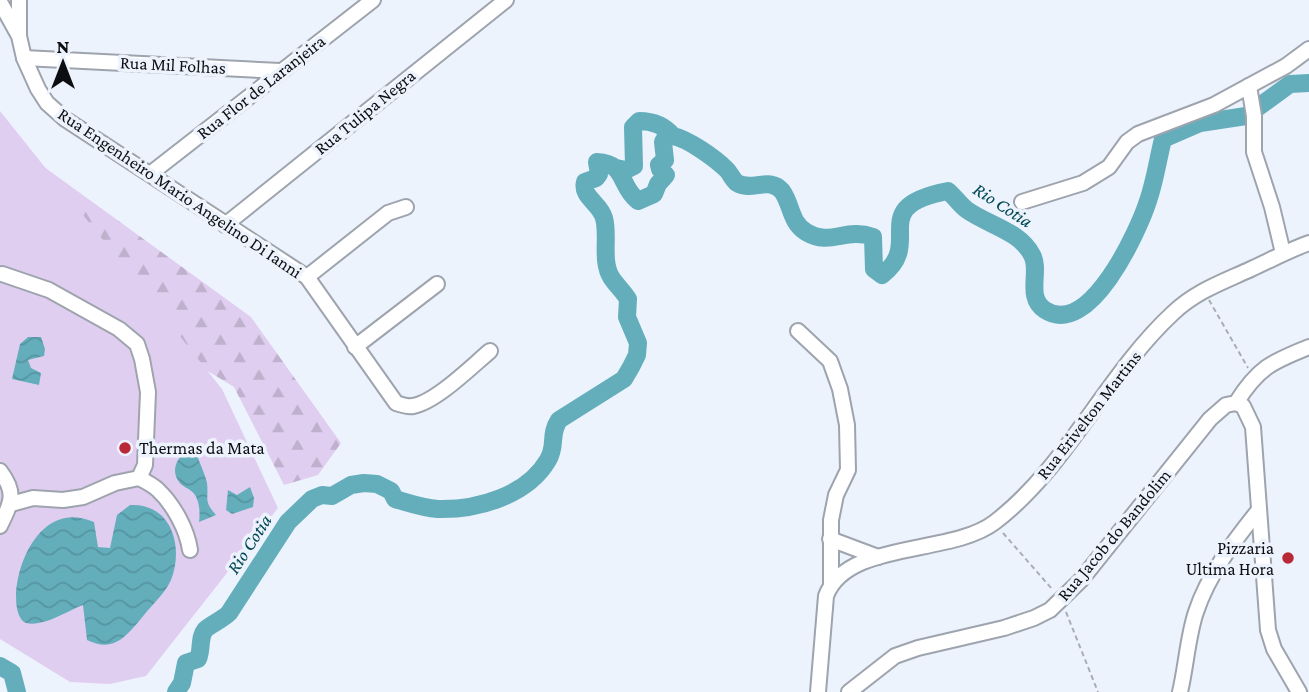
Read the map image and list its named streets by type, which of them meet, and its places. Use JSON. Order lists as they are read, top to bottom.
{
  "streets": {
    "street": [
      "Rua Mil Folhas",
      "Rua Flor de Laranjeira",
      "Rua Tulipa Negra",
      "Rua Engenheiro Mario Angelino Di Ianni",
      "Rua Erivelton Martins",
      "Rua Jacob do Bandolim"
    ]
  },
  "crossings": [
    ["Rua Mil Folhas", "Rua Flor de Laranjeira"],
    ["Rua Mil Folhas", "Rua Engenheiro Mario Angelino Di Ianni"],
    ["Rua Flor de Laranjeira", "Rua Engenheiro Mario Angelino Di Ianni"],
    ["Rua Tulipa Negra", "Rua Engenheiro Mario Angelino Di Ianni"]
  ],
  "water": ["Rio Cotia"],
  "places": ["Thermas da Mata", "Pizzaria Ultima Hora"],
  "north": "top"
}
